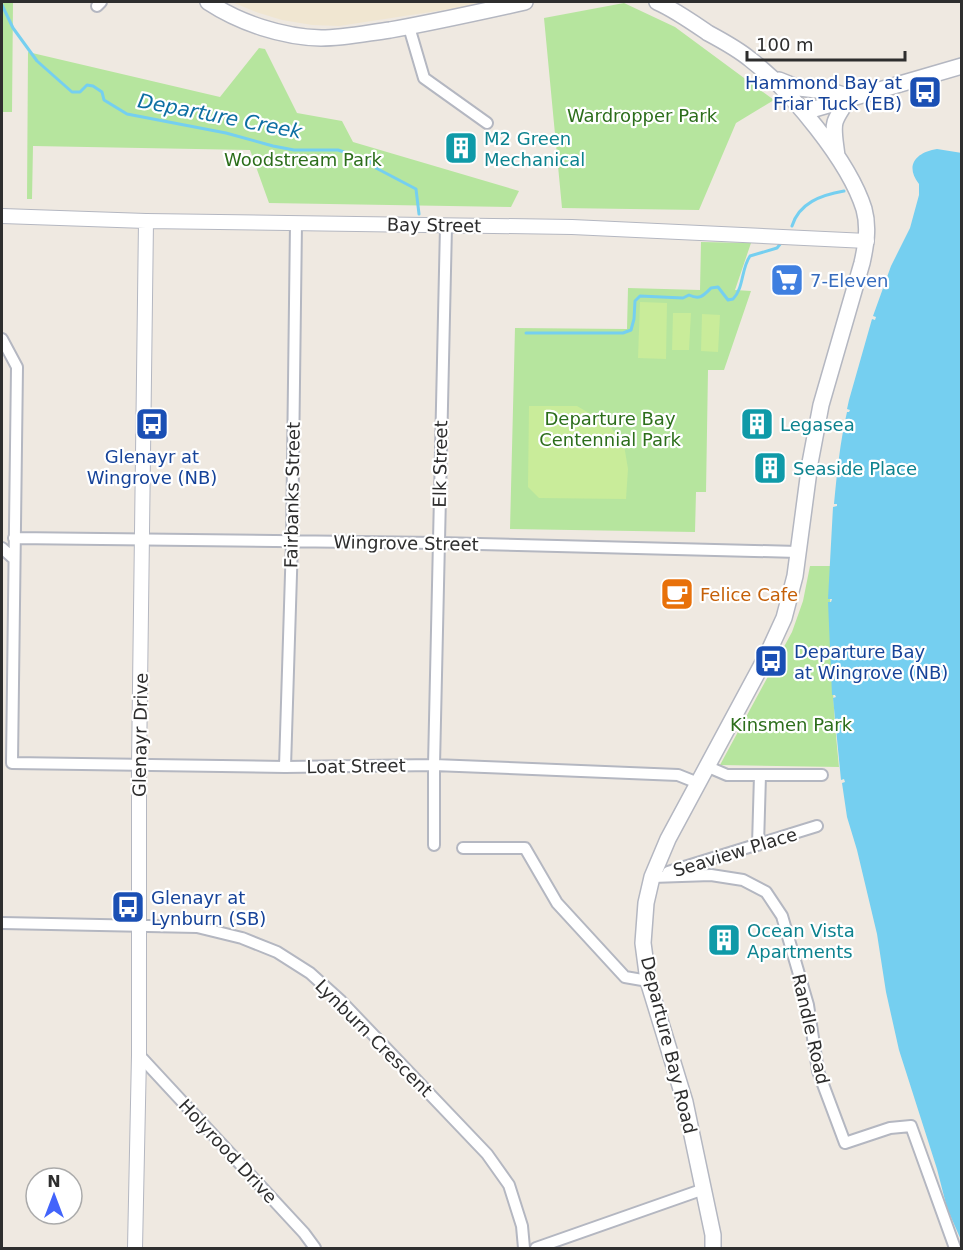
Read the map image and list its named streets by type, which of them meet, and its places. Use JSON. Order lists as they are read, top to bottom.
{
  "streets": {
    "main road": ["Departure Bay Road"],
    "street": [
      "Bay Street",
      "Elk Street",
      "Fairbanks Street",
      "Wingrove Street",
      "Glenayr Drive",
      "Loat Street",
      "Seaview Place",
      "Randle Road",
      "Lynburn Crescent",
      "Holyrood Drive"
    ]
  },
  "crossings": [
    ["Bay Street", "Elk Street"],
    ["Bay Street", "Fairbanks Street"],
    ["Bay Street", "Glenayr Drive"],
    ["Bay Street", "Departure Bay Road"],
    ["Elk Street", "Wingrove Street"],
    ["Elk Street", "Loat Street"],
    ["Fairbanks Street", "Wingrove Street"],
    ["Fairbanks Street", "Loat Street"],
    ["Wingrove Street", "Glenayr Drive"],
    ["Wingrove Street", "Departure Bay Road"],
    ["Glenayr Drive", "Loat Street"],
    ["Glenayr Drive", "Lynburn Crescent"],
    ["Glenayr Drive", "Holyrood Drive"],
    ["Loat Street", "Departure Bay Road"],
    ["Seaview Place", "Randle Road"],
    ["Seaview Place", "Departure Bay Road"],
    ["Randle Road", "Departure Bay Road"]
  ],
  "water": ["Departure Creek"],
  "parks": [
    "Wardropper Park",
    "Woodstream Park",
    "Departure Bay Centennial Park",
    "Kinsmen Park"
  ],
  "places": {
    "bus stop": [
      "Hammond Bay at Friar Tuck (EB)",
      "Glenayr at Wingrove (NB)",
      "Departure Bay at Wingrove (NB)",
      "Glenayr at Lynburn (SB)"
    ],
    "building": [
      "M2 Green Mechanical",
      "Legasea",
      "Seaside Place",
      "Ocean Vista Apartments"
    ],
    "supermarket": ["7-Eleven"],
    "cafe": ["Felice Cafe"]
  },
  "scale_bar": "100 m",
  "north": "top"
}
